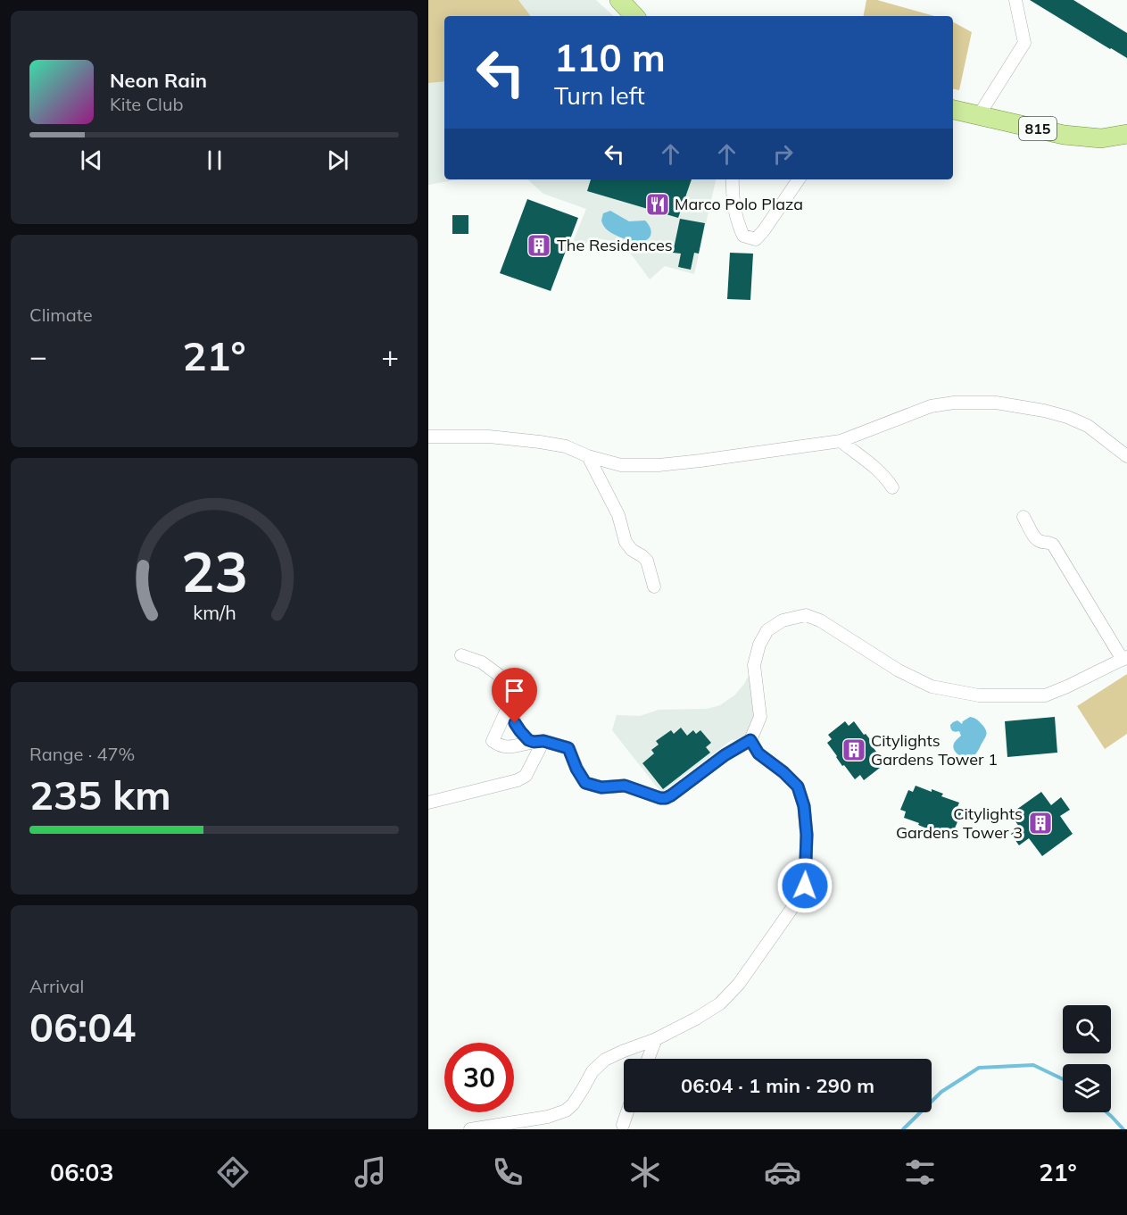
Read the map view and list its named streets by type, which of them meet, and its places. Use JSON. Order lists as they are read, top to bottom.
{
  "streets": {
    "main road": ["815"]
  },
  "places": {
    "restaurant": ["Marco Polo Plaza"],
    "building": ["The Residences", "Citylights Gardens Tower 1", "Citylights Gardens Tower 3"]
  },
  "page": {
    "turn": ["110 m", "Turn left"],
    "song": ["Neon Rain", "Kite Club"],
    "tile": [
      "Climate",
      ["Range · 47%", "235 km"],
      ["Arrival", "06:04"]
    ],
    "heat": ["−", "21°", "+"],
    "limit": "30",
    "trip": "06:04 · 1 min · 290 m",
    "tabs": ["06:03", "21°"],
    "gauge": ["23", "km/h"]
  }
}
